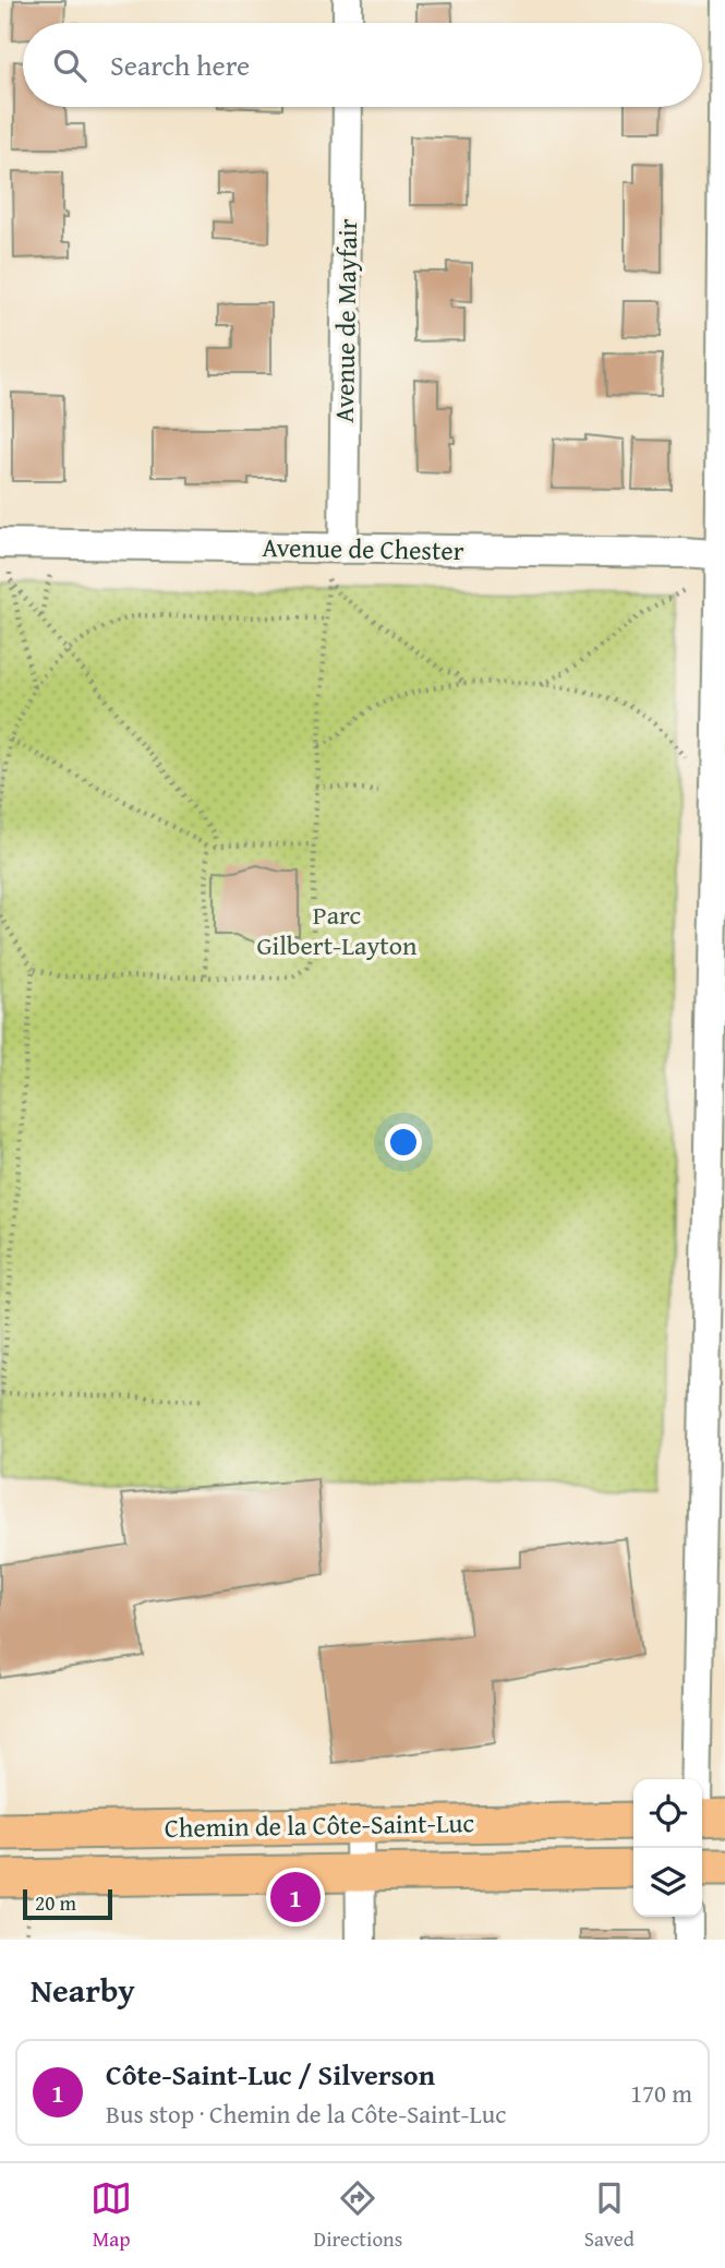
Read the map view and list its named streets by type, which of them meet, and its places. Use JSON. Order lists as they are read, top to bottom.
{
  "streets": {
    "main road": ["Chemin de la Côte-Saint-Luc"],
    "street": ["Avenue de Mayfair", "Avenue de Chester"]
  },
  "crossings": [
    ["Avenue de Mayfair", "Avenue de Chester"]
  ],
  "parks": ["Parc Gilbert-Layton"],
  "scale_bar": "20 m",
  "page": {
    "search": "Search here",
    "pins": "1",
    "scale": "20 m",
    "heading": "Nearby",
    "list": [
      {
        "mark": "1",
        "name": "Côte-Saint-Luc / Silverson",
        "note": "Bus stop · Chemin de la Côte-Saint-Luc",
        "value": "170 m"
      }
    ],
    "nav": ["Map", "Directions", "Saved"]
  }
}
